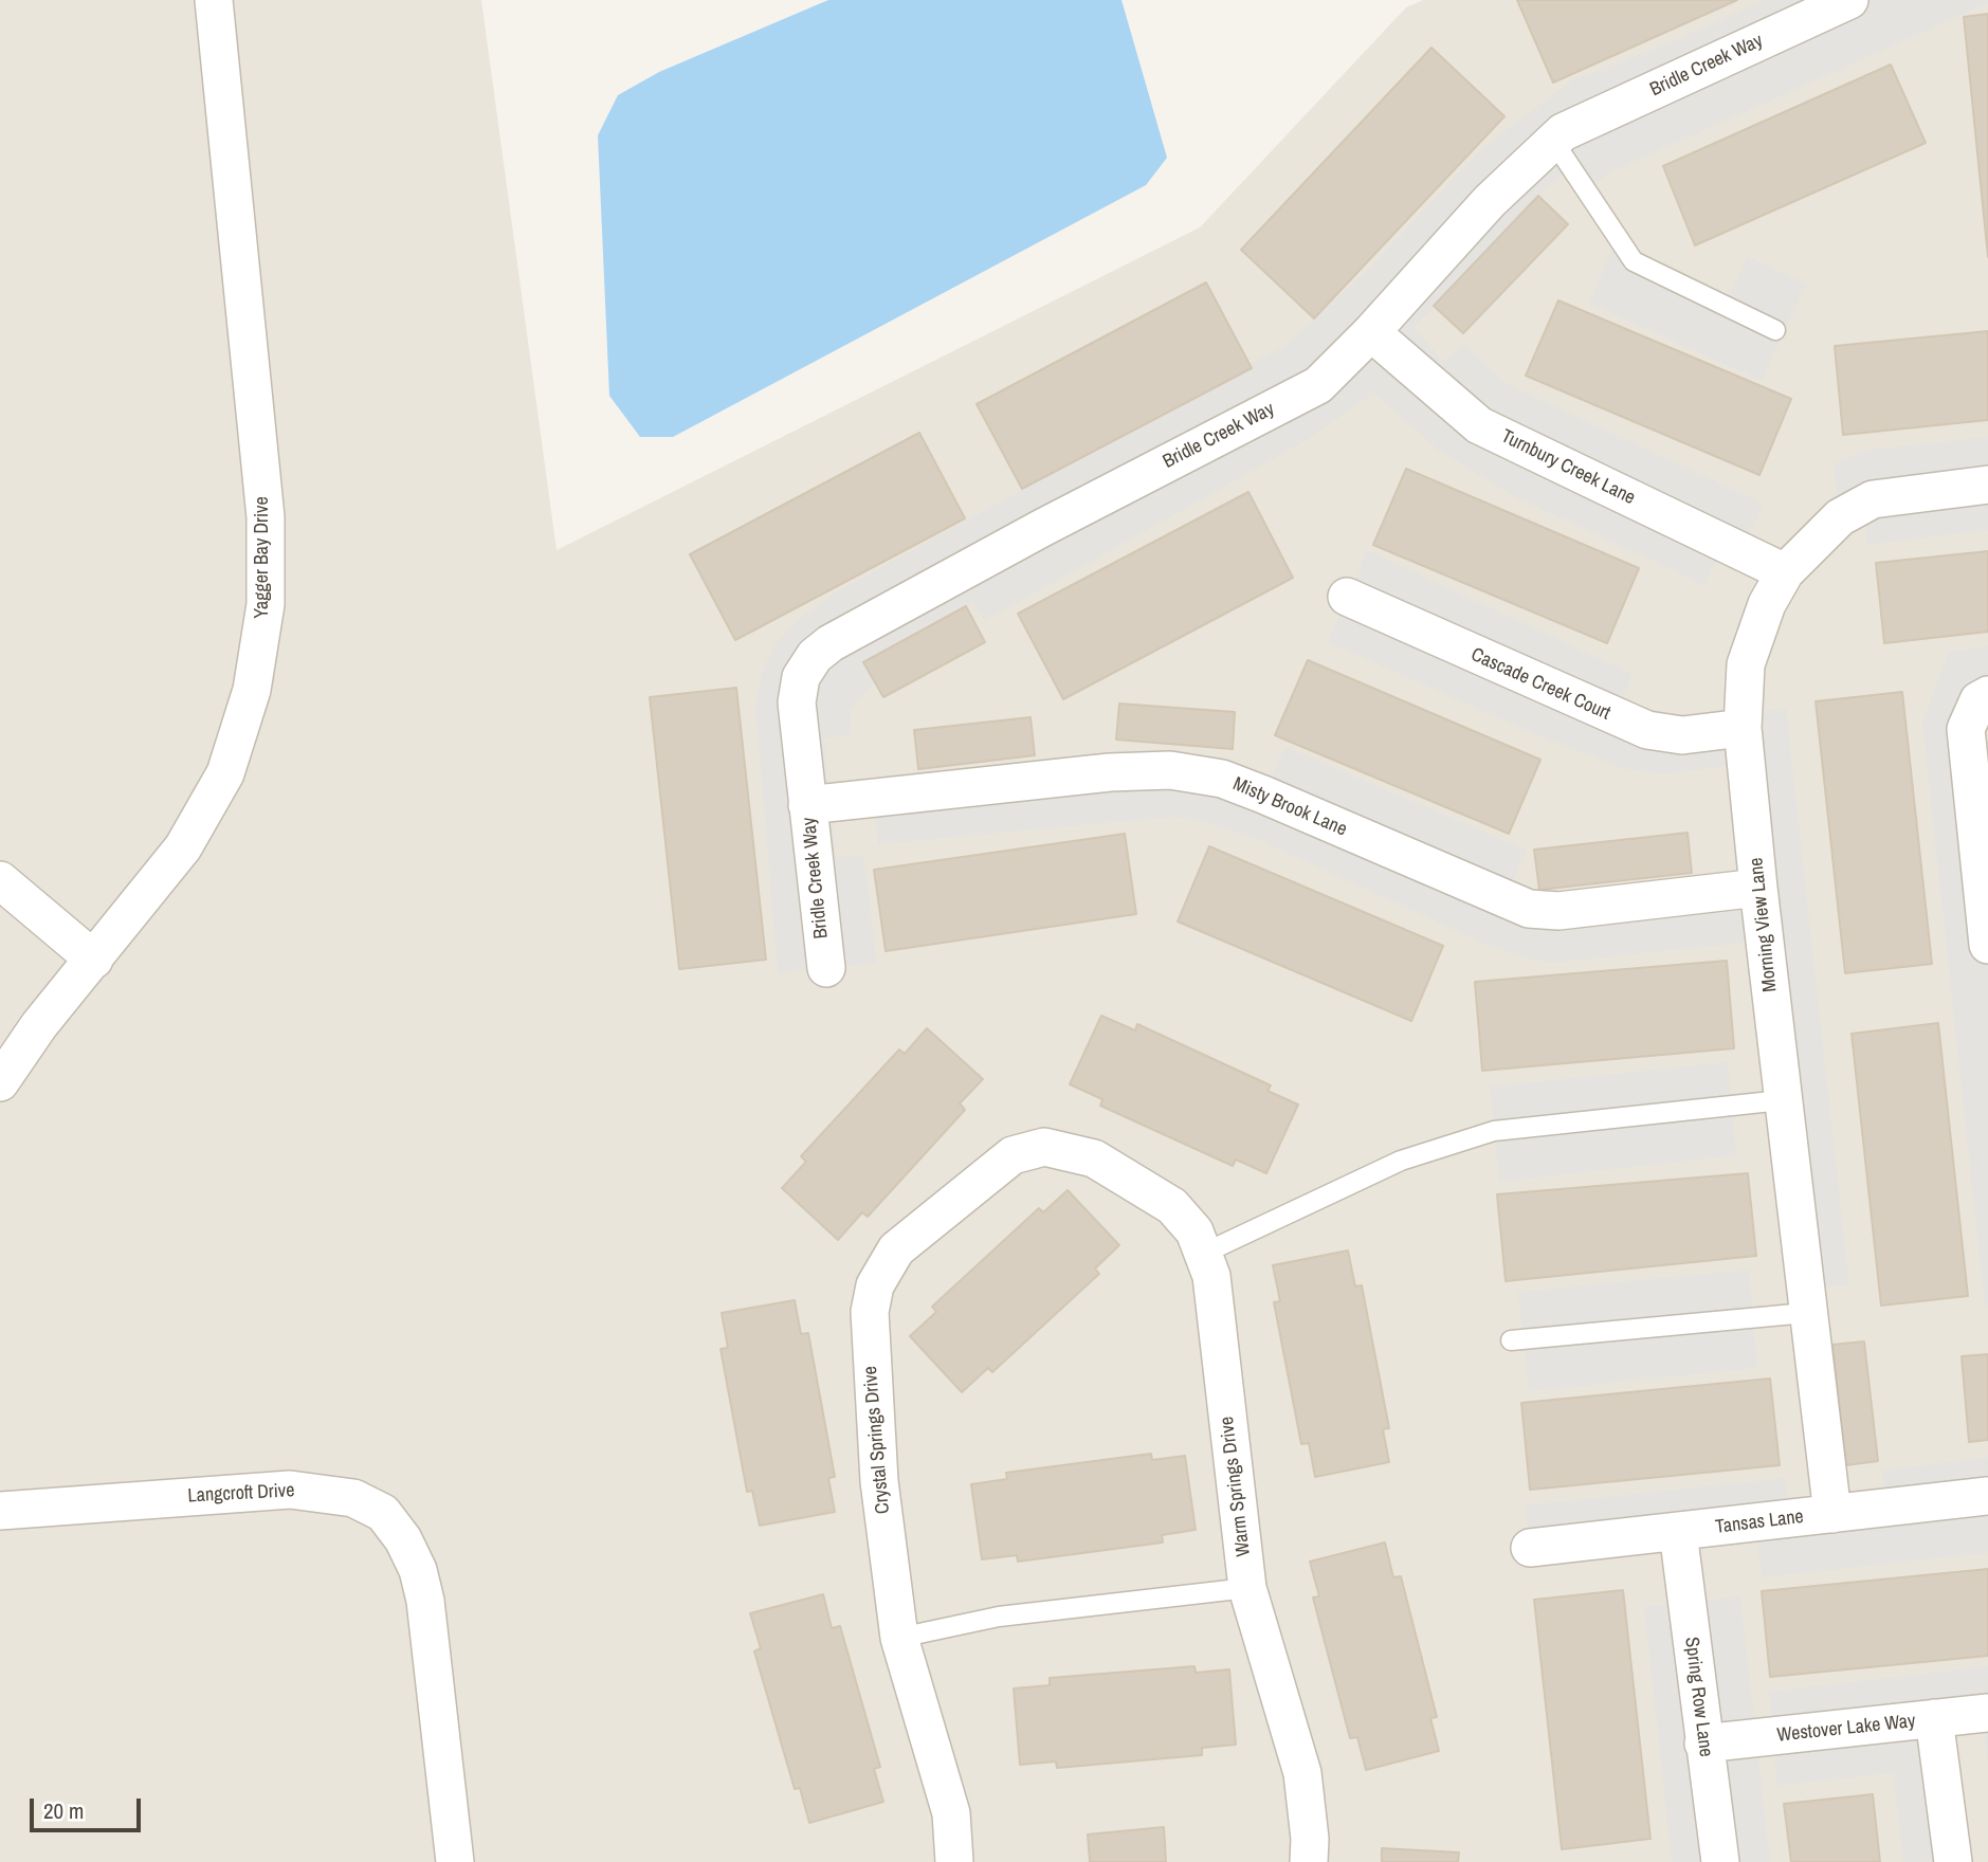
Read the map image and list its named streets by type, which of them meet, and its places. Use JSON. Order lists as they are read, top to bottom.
{
  "streets": {
    "street": [
      "Bridle Creek Way",
      "Turnbury Creek Lane",
      "Yagger Bay Drive",
      "Cascade Creek Court",
      "Misty Brook Lane",
      "Morning View Lane",
      "Crystal Springs Drive",
      "Warm Springs Drive",
      "Langcroft Drive",
      "Tansas Lane",
      "Spring Row Lane",
      "Westover Lake Way"
    ]
  },
  "crossings": [
    ["Bridle Creek Way", "Turnbury Creek Lane"],
    ["Bridle Creek Way", "Misty Brook Lane"],
    ["Turnbury Creek Lane", "Morning View Lane"],
    ["Cascade Creek Court", "Morning View Lane"],
    ["Misty Brook Lane", "Morning View Lane"],
    ["Morning View Lane", "Tansas Lane"],
    ["Crystal Springs Drive", "Warm Springs Drive"],
    ["Tansas Lane", "Spring Row Lane"],
    ["Spring Row Lane", "Westover Lake Way"]
  ],
  "scale_bar": "20 m"
}
